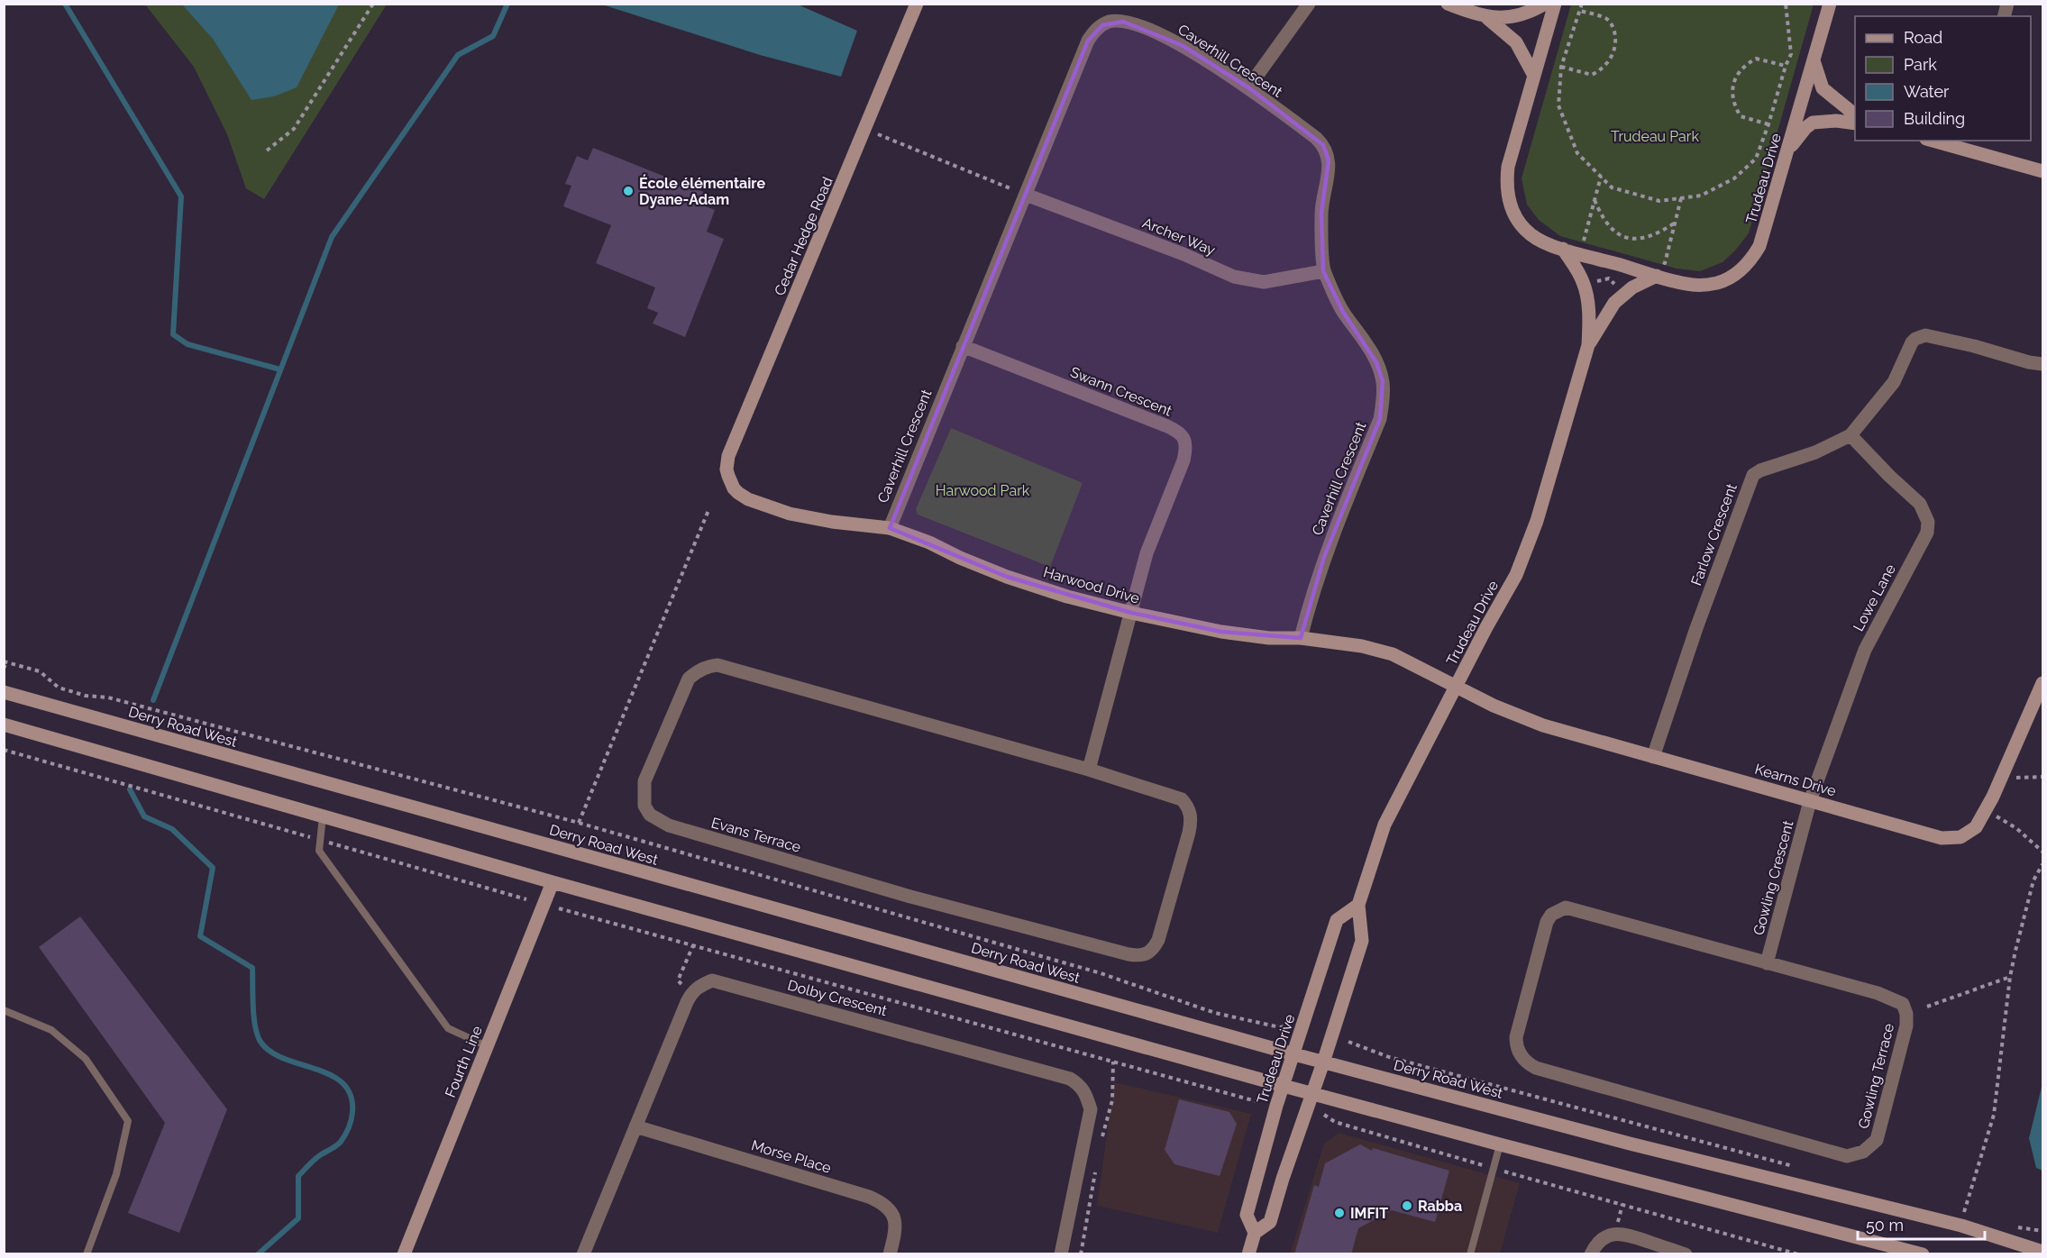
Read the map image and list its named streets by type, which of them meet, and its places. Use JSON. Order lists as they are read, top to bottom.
{
  "streets": {
    "street": [
      "Caverhill Crescent",
      "Trudeau Drive",
      "Cedar Hedge Road",
      "Archer Way",
      "Swann Crescent",
      "Farlow Crescent",
      "Harwood Drive",
      "Lowe Lane",
      "Derry Road West",
      "Kearns Drive",
      "Evans Terrace",
      "Gowling Crescent",
      "Dolby Crescent",
      "Fourth Line",
      "Gowling Terrace",
      "Morse Place"
    ]
  },
  "crossings": [
    ["Caverhill Crescent", "Archer Way"],
    ["Caverhill Crescent", "Swann Crescent"],
    ["Caverhill Crescent", "Harwood Drive"],
    ["Trudeau Drive", "Harwood Drive"],
    ["Trudeau Drive", "Derry Road West"],
    ["Trudeau Drive", "Kearns Drive"],
    ["Cedar Hedge Road", "Harwood Drive"],
    ["Swann Crescent", "Harwood Drive"],
    ["Farlow Crescent", "Lowe Lane"],
    ["Farlow Crescent", "Kearns Drive"],
    ["Harwood Drive", "Kearns Drive"],
    ["Lowe Lane", "Kearns Drive"],
    ["Lowe Lane", "Gowling Crescent"],
    ["Kearns Drive", "Gowling Crescent"],
    ["Gowling Crescent", "Gowling Terrace"]
  ],
  "parks": ["Trudeau Park", "Harwood Park"],
  "places": ["École élémentaire Dyane-Adam", "Rabba", "IMFIT"],
  "legend": [
    "Road",
    "Park",
    "Water",
    "Building"
  ],
  "scale_bar": "50 m"
}
